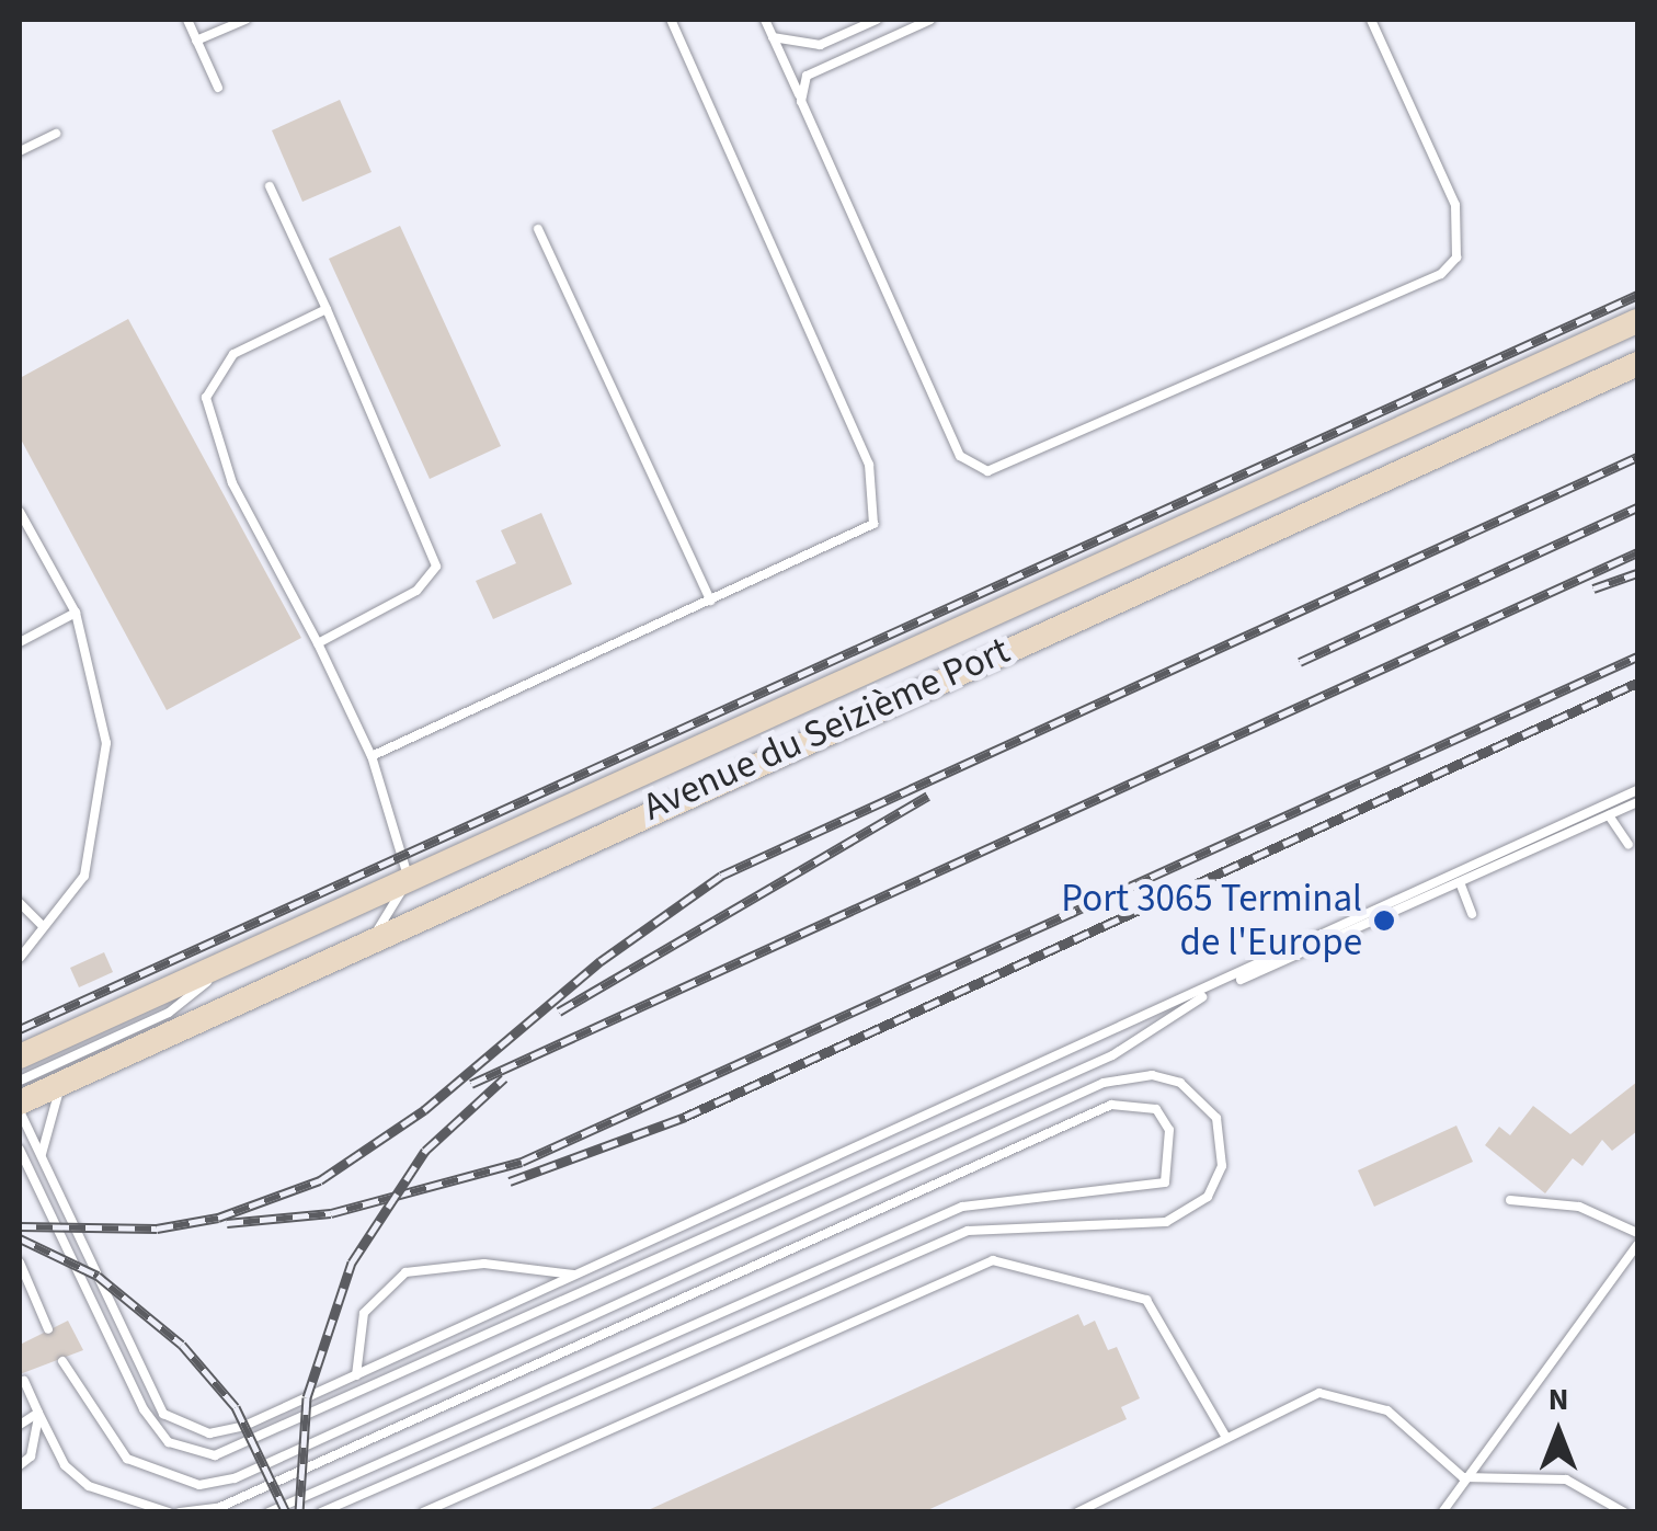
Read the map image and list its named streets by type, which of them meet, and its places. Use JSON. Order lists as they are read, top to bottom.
{
  "streets": {
    "main road": ["Avenue du Seizième Port"]
  },
  "places": ["Port 3065 Terminal de l'Europe"],
  "north": "top"
}
